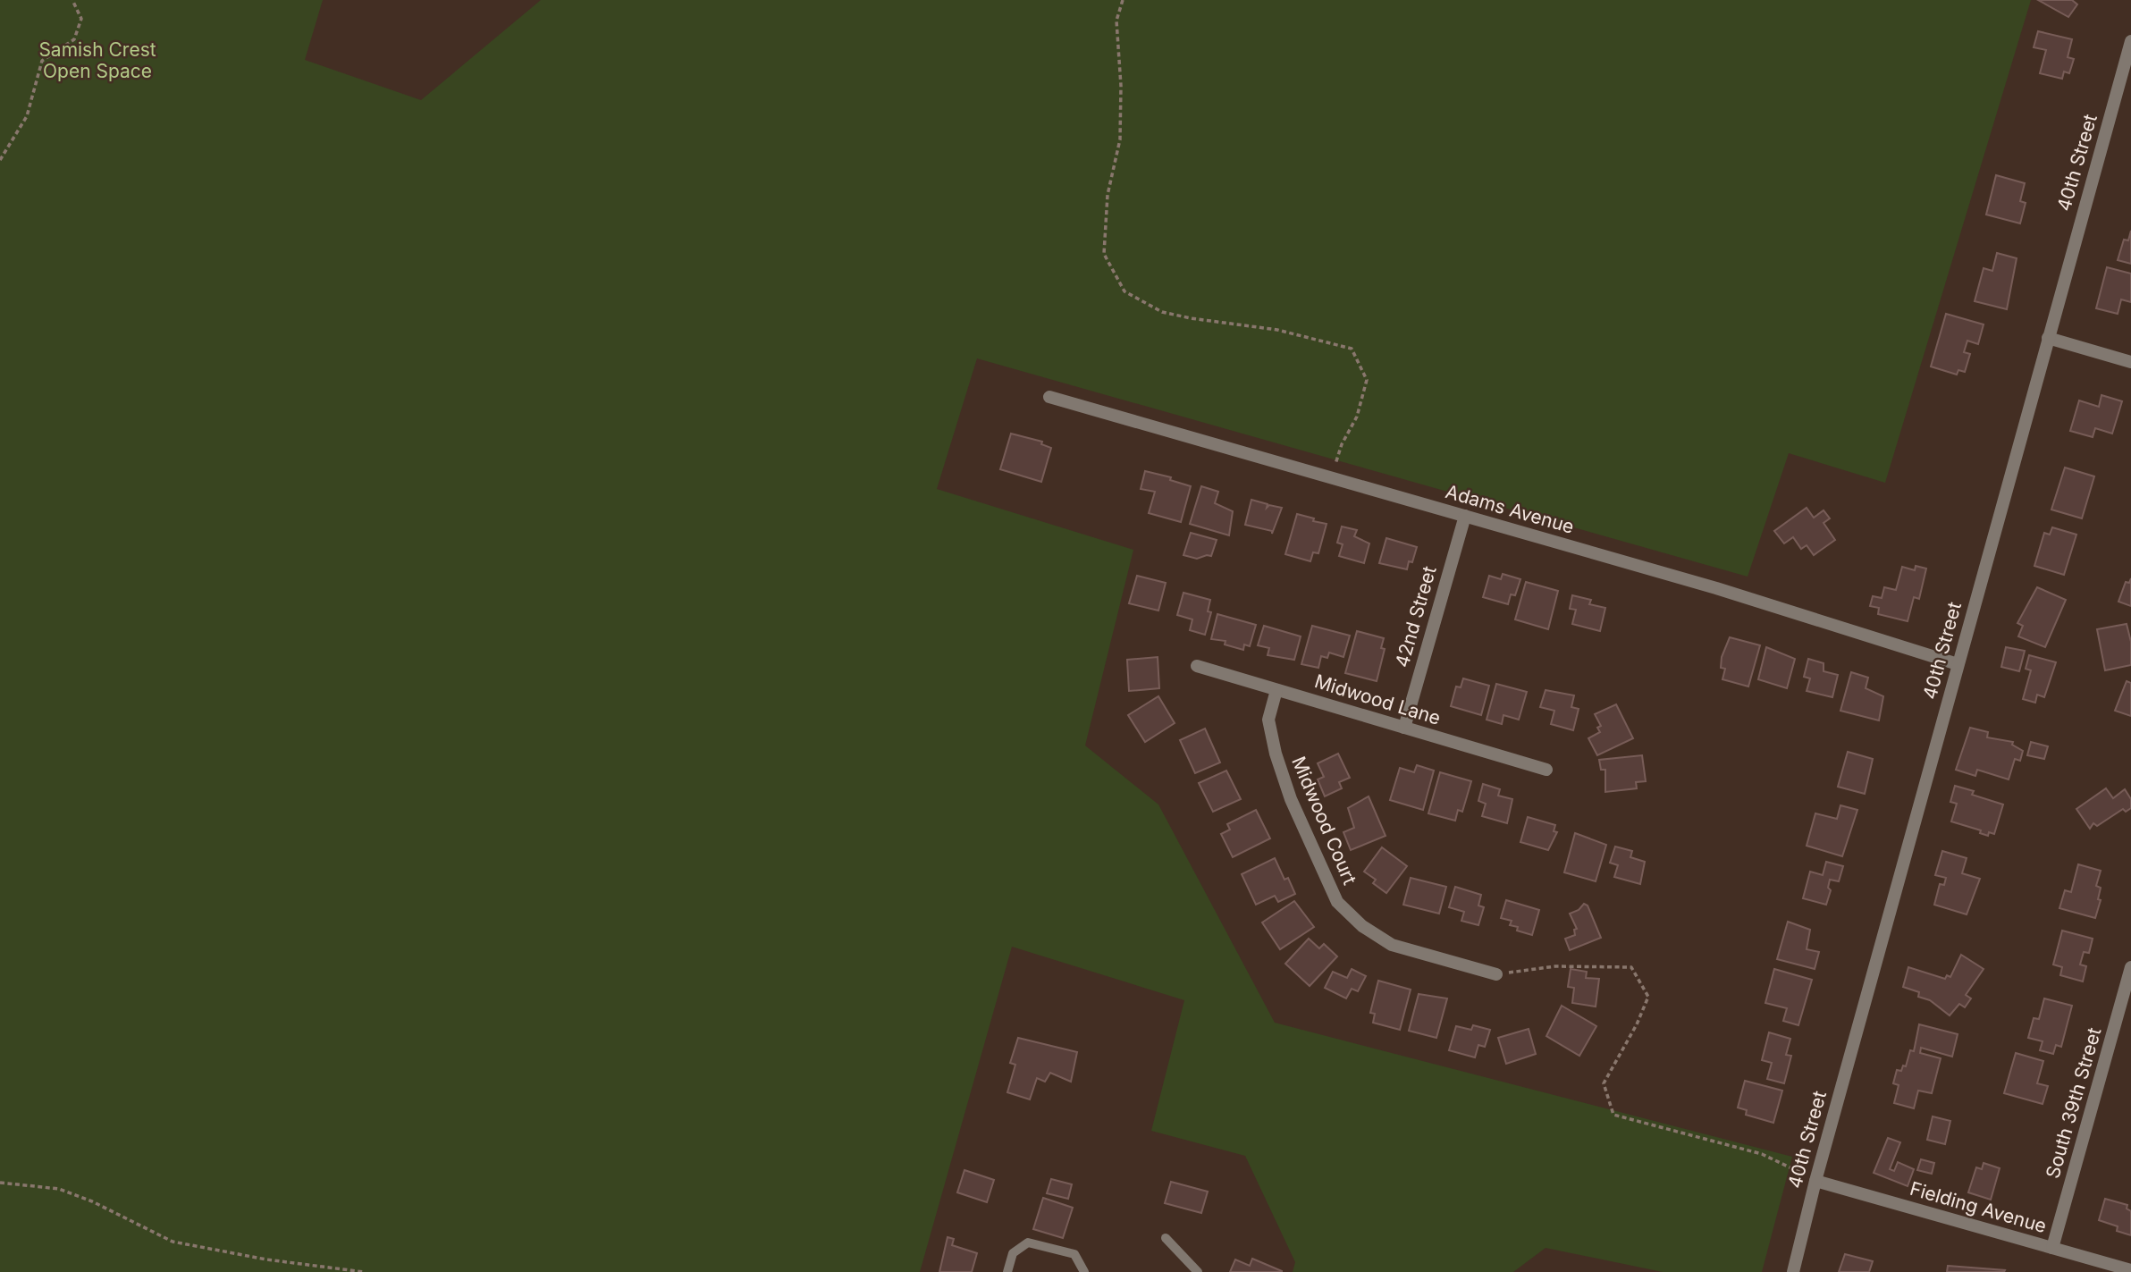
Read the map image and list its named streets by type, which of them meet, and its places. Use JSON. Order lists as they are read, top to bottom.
{
  "streets": {
    "street": [
      "40th Street",
      "Adams Avenue",
      "42nd Street",
      "Midwood Lane",
      "Midwood Court",
      "South 39th Street",
      "Fielding Avenue"
    ]
  },
  "crossings": [
    ["40th Street", "Adams Avenue"],
    ["40th Street", "Fielding Avenue"],
    ["Adams Avenue", "42nd Street"],
    ["42nd Street", "Midwood Lane"],
    ["Midwood Lane", "Midwood Court"],
    ["South 39th Street", "Fielding Avenue"]
  ],
  "parks": ["Samish Crest Open Space"]
}
